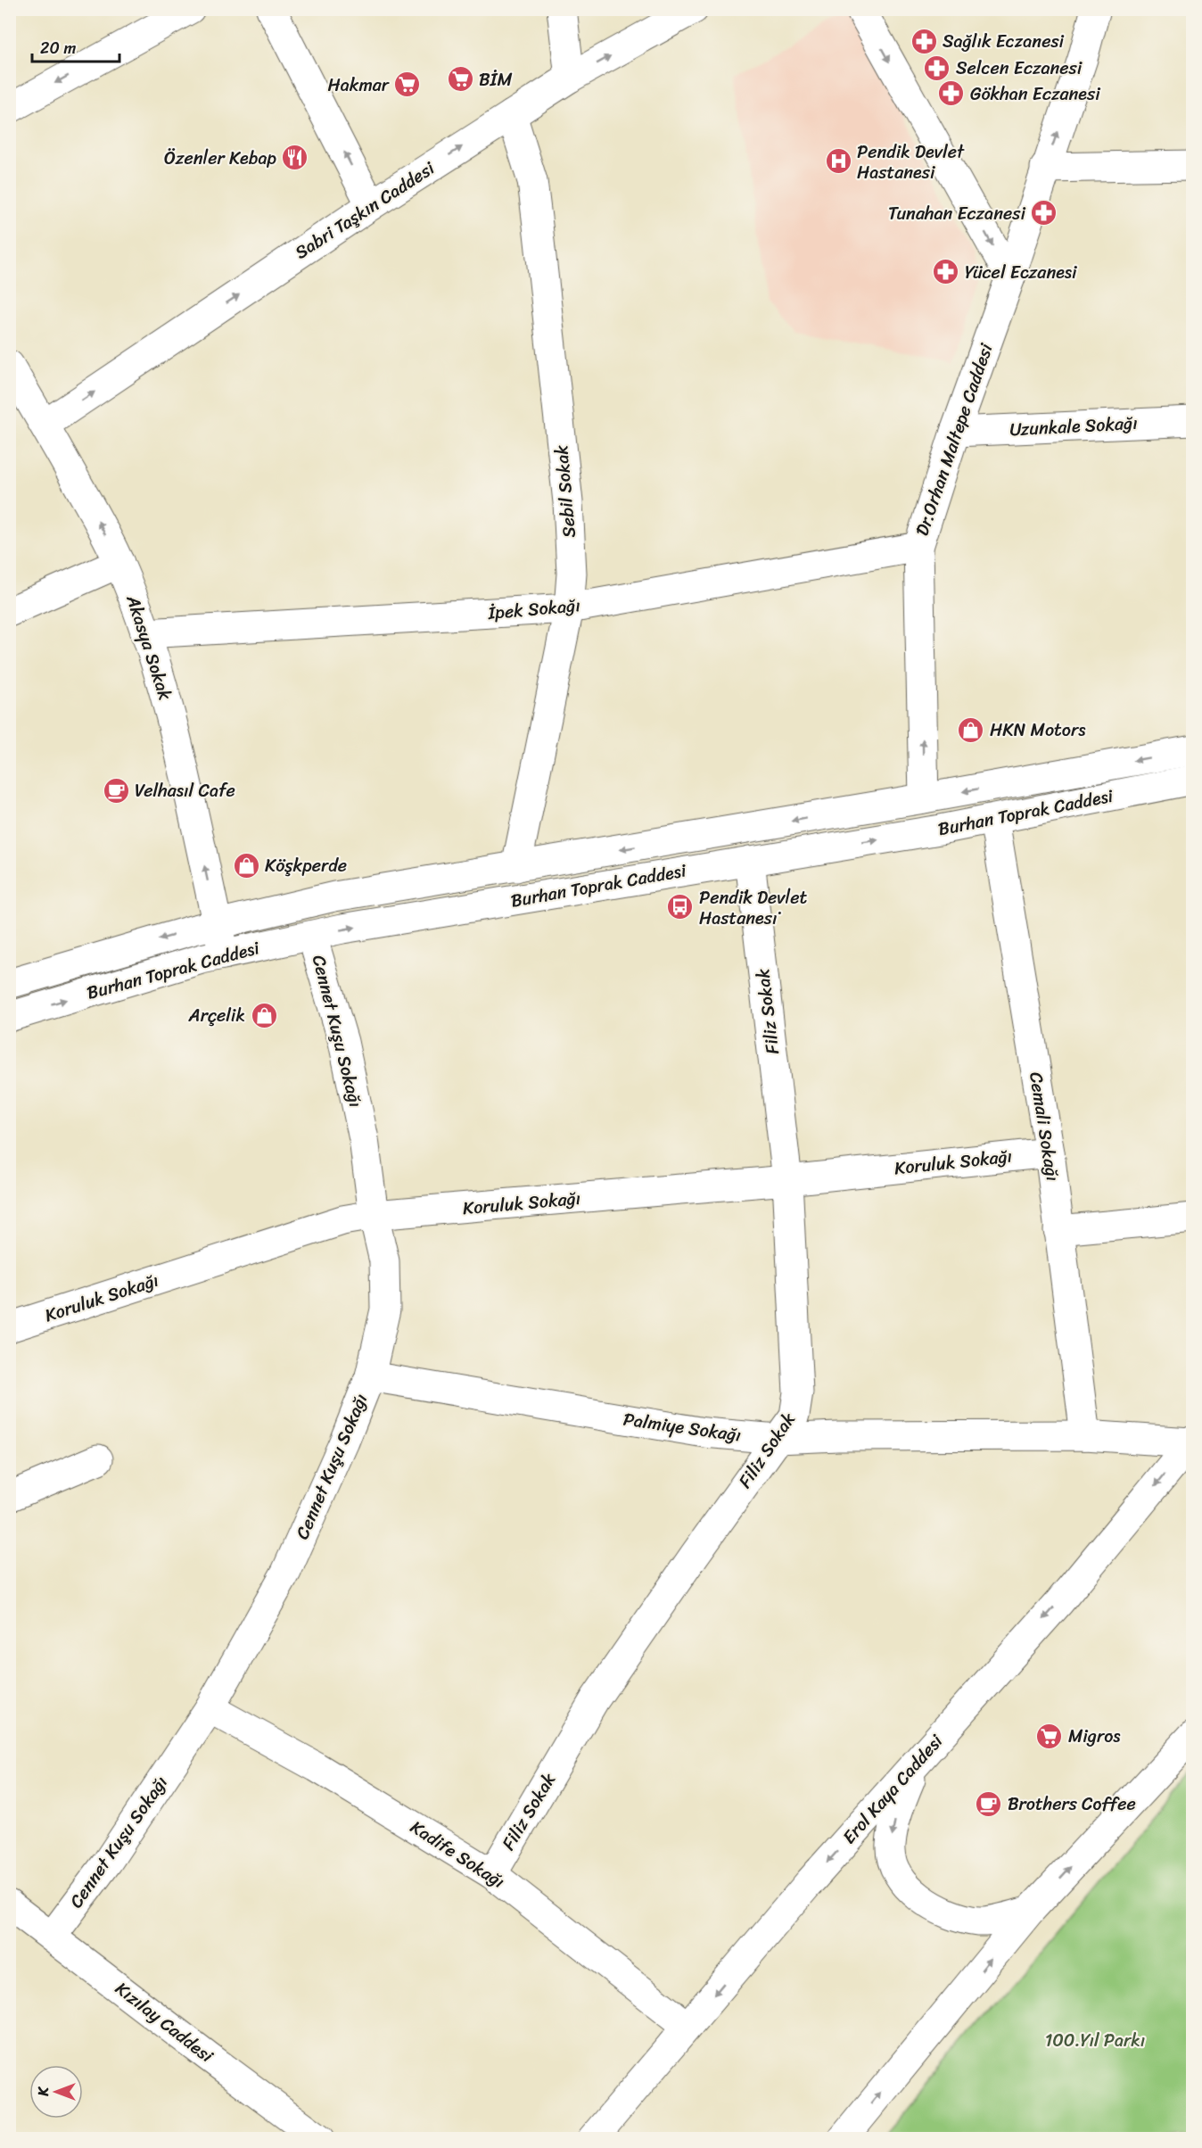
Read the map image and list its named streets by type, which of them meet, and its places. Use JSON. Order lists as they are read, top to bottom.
{
  "streets": {
    "street": [
      "Sabri Taşkın Caddesi",
      "Uzunkale Sokağı",
      "Dr.Orhan Maltepe Caddesi",
      "Sebil Sokak",
      "İpek Sokağı",
      "Akasya Sokak",
      "Burhan Toprak Caddesi",
      "Filiz Sokak",
      "Cennet Kuşu Sokağı",
      "Cemali Sokağı",
      "Koruluk Sokağı",
      "Palmiye Sokağı",
      "Erol Kaya Caddesi",
      "Kadife Sokağı",
      "Kızılay Caddesi"
    ]
  },
  "crossings": [
    ["Sabri Taşkın Caddesi", "Sebil Sokak"],
    ["Sabri Taşkın Caddesi", "Akasya Sokak"],
    ["Uzunkale Sokağı", "Dr.Orhan Maltepe Caddesi"],
    ["Dr.Orhan Maltepe Caddesi", "İpek Sokağı"],
    ["Dr.Orhan Maltepe Caddesi", "Burhan Toprak Caddesi"],
    ["Sebil Sokak", "İpek Sokağı"],
    ["Sebil Sokak", "Burhan Toprak Caddesi"],
    ["İpek Sokağı", "Akasya Sokak"],
    ["Akasya Sokak", "Burhan Toprak Caddesi"],
    ["Burhan Toprak Caddesi", "Filiz Sokak"],
    ["Burhan Toprak Caddesi", "Cennet Kuşu Sokağı"],
    ["Burhan Toprak Caddesi", "Cemali Sokağı"],
    ["Filiz Sokak", "Koruluk Sokağı"],
    ["Filiz Sokak", "Palmiye Sokağı"],
    ["Filiz Sokak", "Kadife Sokağı"],
    ["Cennet Kuşu Sokağı", "Koruluk Sokağı"],
    ["Cennet Kuşu Sokağı", "Palmiye Sokağı"],
    ["Cennet Kuşu Sokağı", "Kadife Sokağı"],
    ["Cennet Kuşu Sokağı", "Kızılay Caddesi"],
    ["Cemali Sokağı", "Koruluk Sokağı"],
    ["Cemali Sokağı", "Palmiye Sokağı"],
    ["Palmiye Sokağı", "Erol Kaya Caddesi"],
    ["Erol Kaya Caddesi", "Kadife Sokağı"]
  ],
  "one_way": ["Sabri Taşkın Caddesi", "Dr.Orhan Maltepe Caddesi", "Akasya Sokak"],
  "parks": ["100.Yıl Parkı"],
  "places": {
    "pharmacy": [
      "Sağlık Eczanesi",
      "Selcen Eczanesi",
      "Gökhan Eczanesi",
      "Tunahan Eczanesi",
      "Yücel Eczanesi"
    ],
    "supermarket": ["BİM", "Hakmar", "Migros"],
    "restaurant": ["Özenler Kebap"],
    "hospital": ["Pendik Devlet Hastanesi"],
    "shop": ["HKN Motors", "Köşkperde", "Arçelik"],
    "cafe": ["Velhasıl Cafe", "Brothers Coffee"],
    "bus stop": ["Pendi̇k Devlet Hastanesi̇"]
  },
  "scale_bar": "20 m",
  "north": "left"
}
